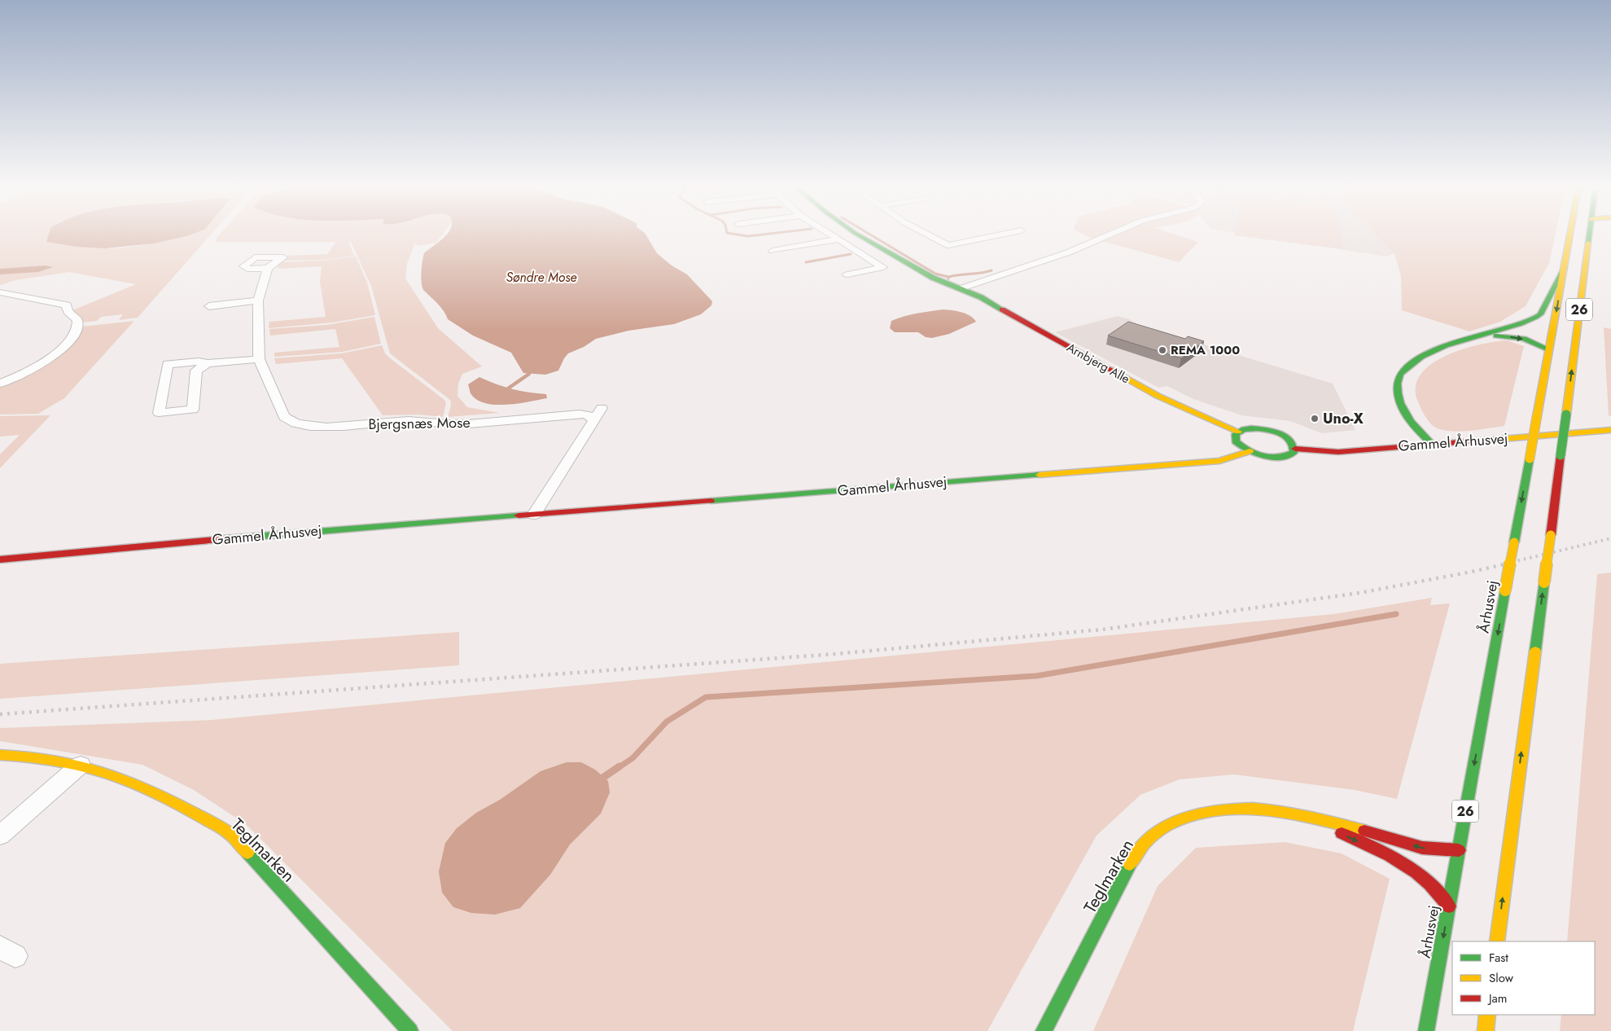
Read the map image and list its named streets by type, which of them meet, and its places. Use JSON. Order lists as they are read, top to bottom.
{
  "streets": {
    "main road": [
      "26",
      "Arnbjerg Alle",
      "Gammel Århusvej",
      "Århusvej",
      "Teglmarken"
    ],
    "street": ["Bjergsnæs Mose"]
  },
  "crossings": [
    ["Århusvej", "Teglmarken"]
  ],
  "water": ["Søndre Mose"],
  "places": ["REMA 1000", "Uno-X"],
  "legend": ["Fast", "Slow", "Jam"]
}
